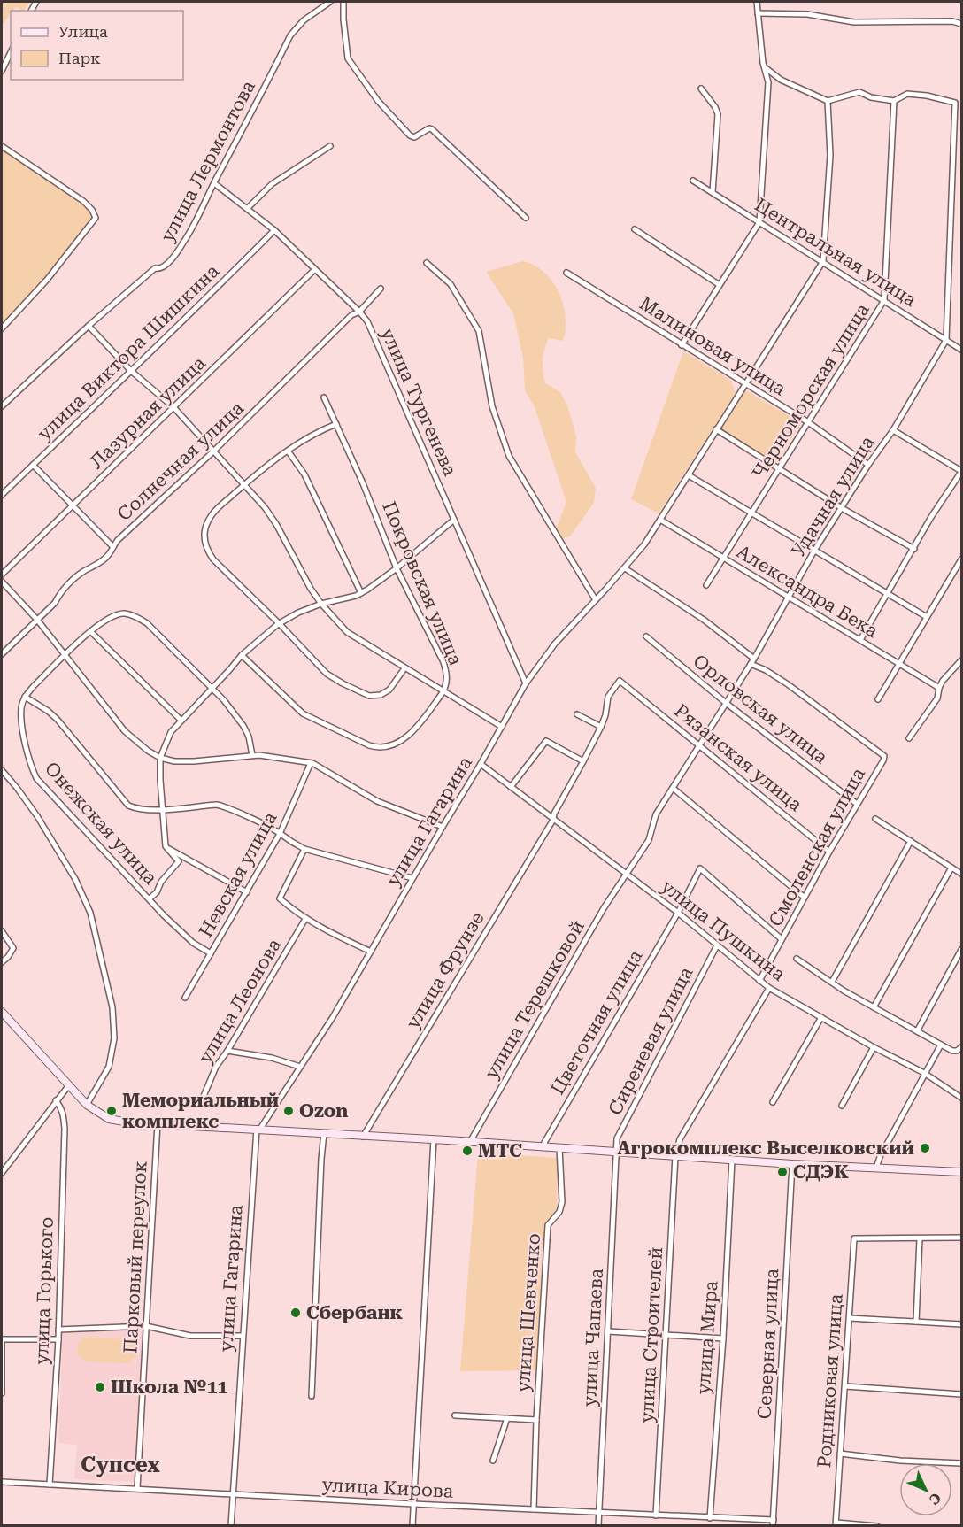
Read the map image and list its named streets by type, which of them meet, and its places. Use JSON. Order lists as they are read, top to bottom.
{
  "streets": {
    "street": [
      "улица Лермонтова",
      "Центральная улица",
      "Малиновая улица",
      "улица Виктора Шишкина",
      "Черноморская улица",
      "улица Тургенева",
      "Лазурная улица",
      "Солнечная улица",
      "Удачная улица",
      "Покровская улица",
      "Александра Бека",
      "Орловская улица",
      "Рязанская улица",
      "улица Гагарина",
      "Онежская улица",
      "Смоленская улица",
      "Невская улица",
      "улица Пушкина",
      "улица Фрунзе",
      "улица Терешковой",
      "улица Леонова",
      "Цветочная улица",
      "Сиреневая улица",
      "Парковый переулок",
      "улица Горького",
      "улица Шевченко",
      "улица Строителей",
      "улица Чапаева",
      "улица Мира",
      "Северная улица",
      "Родниковая улица",
      "улица Кирова"
    ]
  },
  "crossings": [
    ["улица Лермонтова", "улица Тургенева"],
    ["Центральная улица", "Черноморская улица"],
    ["Центральная улица", "Удачная улица"],
    ["Центральная улица", "улица Гагарина"],
    ["Малиновая улица", "Черноморская улица"],
    ["Малиновая улица", "Удачная улица"],
    ["Малиновая улица", "улица Гагарина"],
    ["улица Виктора Шишкина", "улица Тургенева"],
    ["Черноморская улица", "Удачная улица"],
    ["Черноморская улица", "Александра Бека"],
    ["улица Тургенева", "Лазурная улица"],
    ["улица Тургенева", "Солнечная улица"],
    ["улица Тургенева", "улица Гагарина"],
    ["Удачная улица", "Александра Бека"],
    ["Удачная улица", "Орловская улица"],
    ["Удачная улица", "Рязанская улица"],
    ["Удачная улица", "Смоленская улица"],
    ["Удачная улица", "улица Пушкина"],
    ["Удачная улица", "улица Терешковой"],
    ["Александра Бека", "улица Гагарина"],
    ["Орловская улица", "Смоленская улица"],
    ["Рязанская улица", "Смоленская улица"],
    ["Рязанская улица", "улица Фрунзе"],
    ["улица Гагарина", "улица Пушкина"],
    ["улица Гагарина", "улица Кирова"],
    ["Онежская улица", "Невская улица"],
    ["Смоленская улица", "улица Пушкина"],
    ["Смоленская улица", "Цветочная улица"],
    ["улица Пушкина", "улица Фрунзе"],
    ["улица Пушкина", "улица Терешковой"],
    ["улица Пушкина", "Цветочная улица"],
    ["улица Пушкина", "Сиреневая улица"],
    ["улица Пушкина", "улица Строителей"],
    ["Сиреневая улица", "улица Чапаева"],
    ["Парковый переулок", "улица Кирова"],
    ["улица Горького", "улица Кирова"],
    ["улица Шевченко", "улица Кирова"],
    ["улица Строителей", "улица Кирова"],
    ["улица Чапаева", "улица Кирова"],
    ["улица Мира", "улица Кирова"],
    ["Северная улица", "улица Кирова"]
  ],
  "districts": ["Супсех"],
  "places": [
    "Мемориальный комплекс",
    "Ozon",
    "Агрокомплекс Выселковский",
    "МТС",
    "СДЭК",
    "Сбербанк",
    "Школа №11"
  ],
  "legend": ["Улица", "Парк"],
  "north": "bottom right"
}
